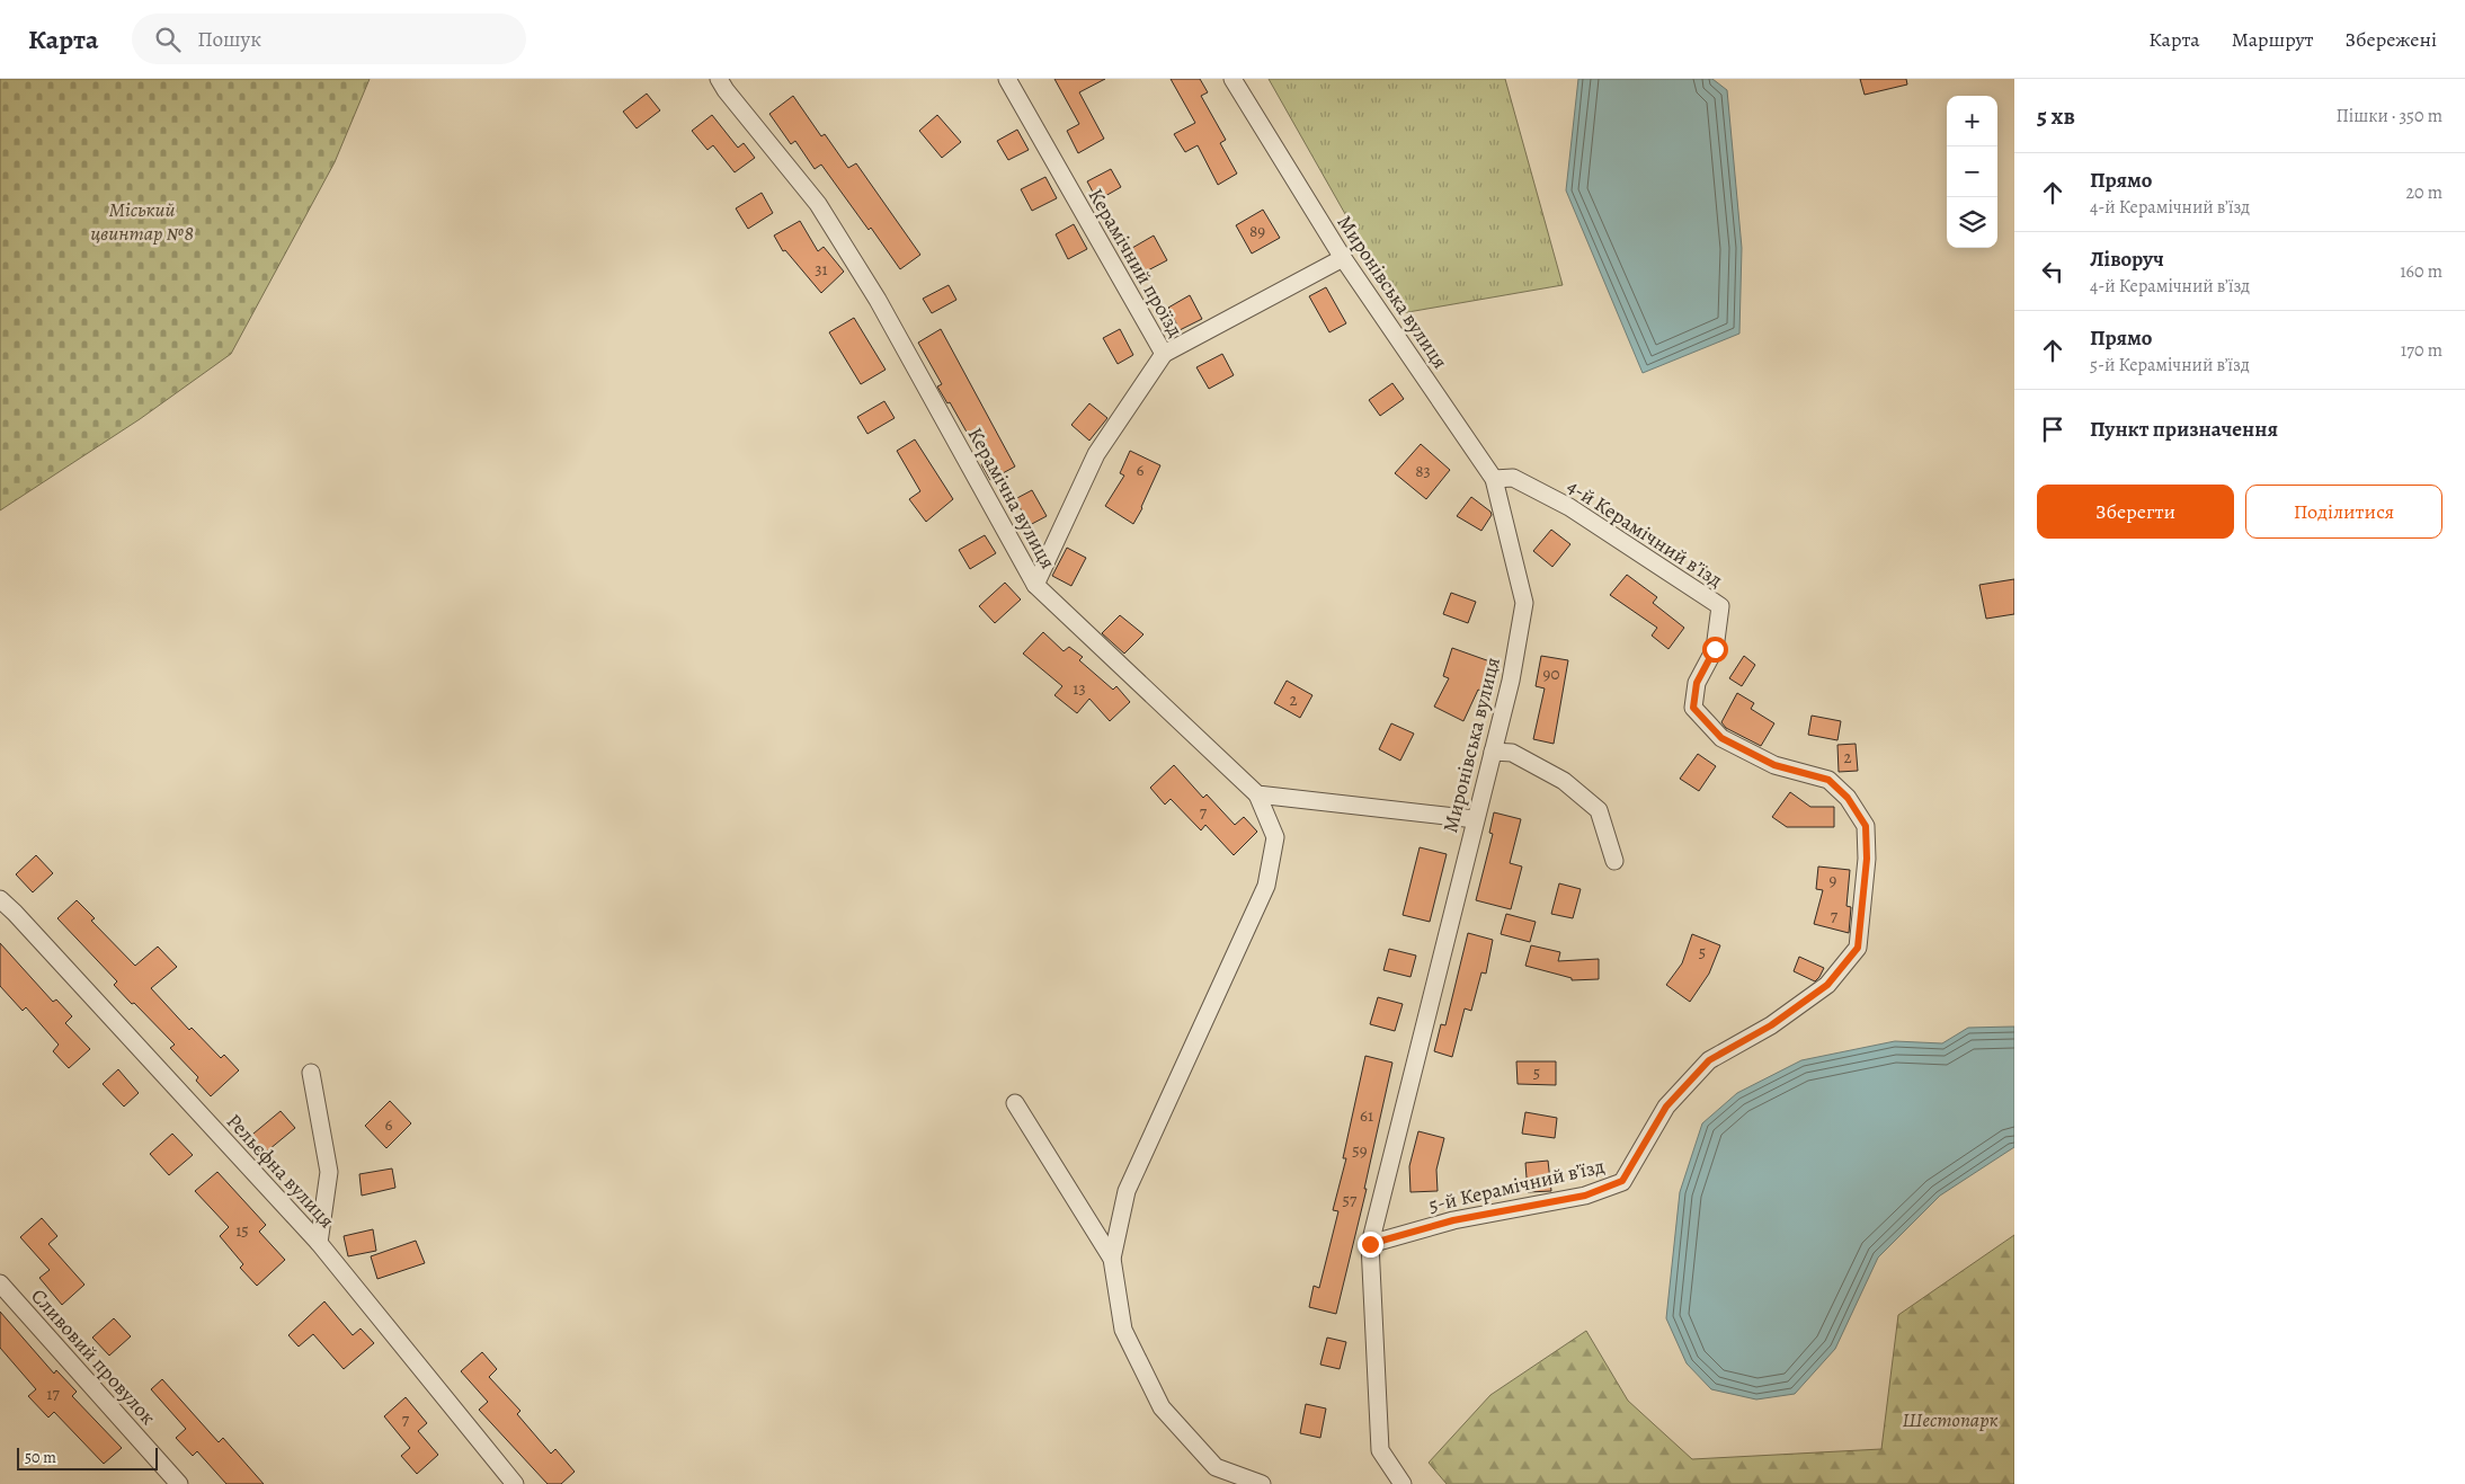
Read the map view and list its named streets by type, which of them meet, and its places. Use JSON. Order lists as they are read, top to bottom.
{
  "streets": {
    "street": [
      "Керамічний проїзд",
      "Миронівська вулиця",
      "Керамічна вулиця",
      "4-й Керамічний в’їзд",
      "Рельєфна вулиця",
      "5-й Керамічний в’їзд",
      "Сливовий провулок"
    ]
  },
  "crossings": [
    ["Керамічний проїзд", "Керамічна вулиця"],
    ["Миронівська вулиця", "4-й Керамічний в’їзд"],
    ["Миронівська вулиця", "5-й Керамічний в’їзд"],
    ["4-й Керамічний в’їзд", "5-й Керамічний в’їзд"]
  ],
  "parks": ["Міський цвинтар №8", "Шестопарк"],
  "house_numbers": [
    "89",
    "31",
    "6",
    "83",
    "90",
    "13",
    "2",
    "2",
    "7",
    "9",
    "7",
    "5",
    "5",
    "61",
    "6",
    "59",
    "57",
    "15",
    "17",
    "7"
  ],
  "scale_bar": "50 m",
  "page": {
    "header": "Карта",
    "search": "Пошук",
    "nav": ["Карта", "Маршрут", "Збережені"],
    "heading": ["5 хв", "Пішки · 350 m"],
    "map_buttons": ["+", "−"],
    "list": [
      ["Прямо", "4-й Керамічний в’їзд", "20 m"],
      ["Ліворуч", "4-й Керамічний в’їзд", "160 m"],
      ["Прямо", "5-й Керамічний в’їзд", "170 m"],
      "Пункт призначення"
    ],
    "buttons": ["Зберегти", "Поділитися"],
    "scale": "50 m"
  }
}
